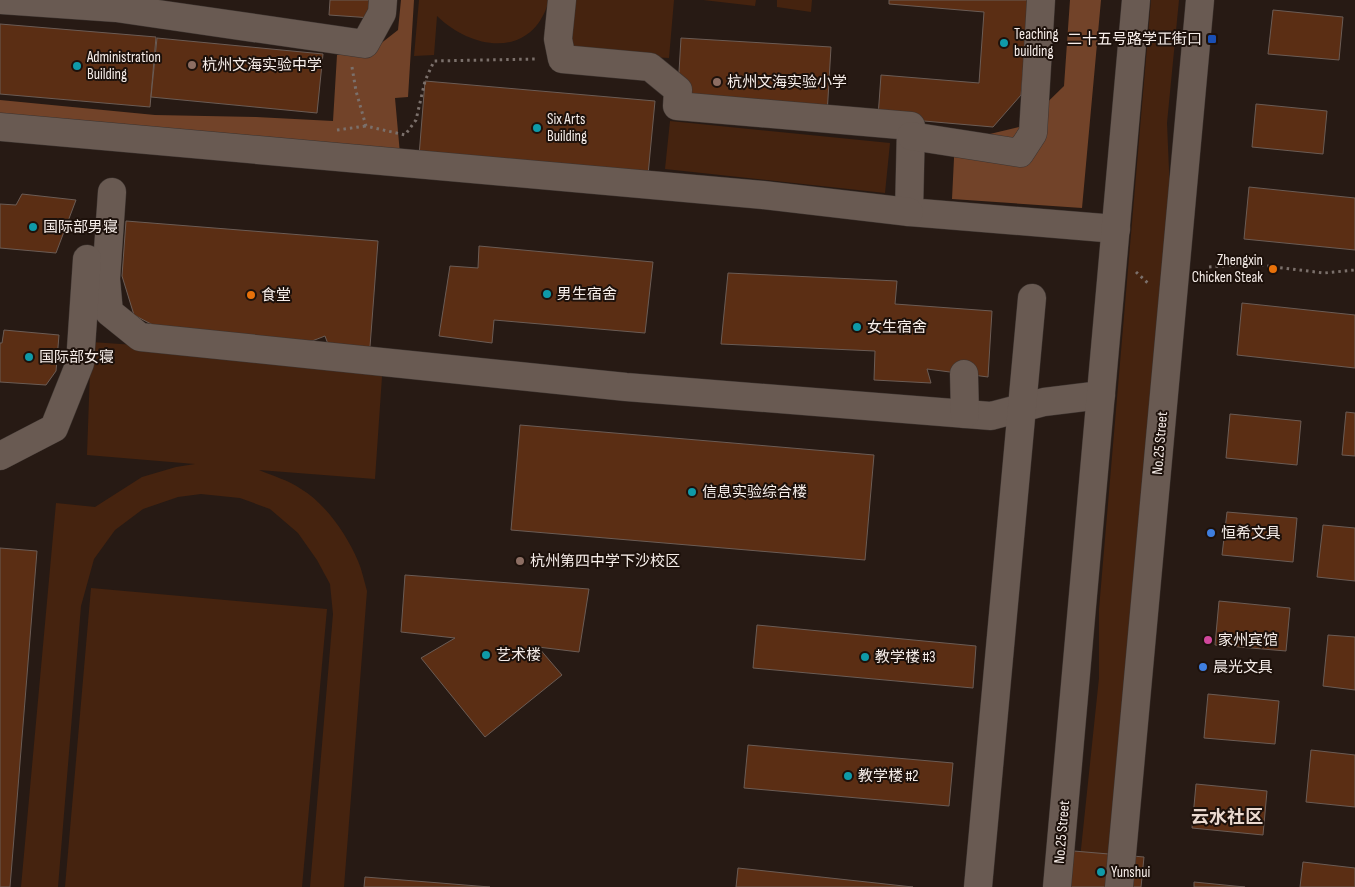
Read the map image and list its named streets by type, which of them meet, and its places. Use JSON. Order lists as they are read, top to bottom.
{
  "streets": {
    "street": ["No.25 Street"]
  },
  "districts": ["云水社区"],
  "places": {
    "transit": ["二十五号路学正街口"],
    "other": [
      "Teaching building",
      "杭州文海实验中学",
      "Administration Building",
      "杭州文海实验小学",
      "Six Arts Building",
      "国际部男寝",
      "Zhengxin Chicken Steak",
      "男生宿舍",
      "食堂",
      "女生宿舍",
      "国际部女寝",
      "信息实验综合楼",
      "恒希文具",
      "杭州第四中学下沙校区",
      "家州宾馆",
      "艺术楼",
      "教学楼 #3",
      "晨光文具",
      "教学楼 #2",
      "Yunshui"
    ]
  }
}
